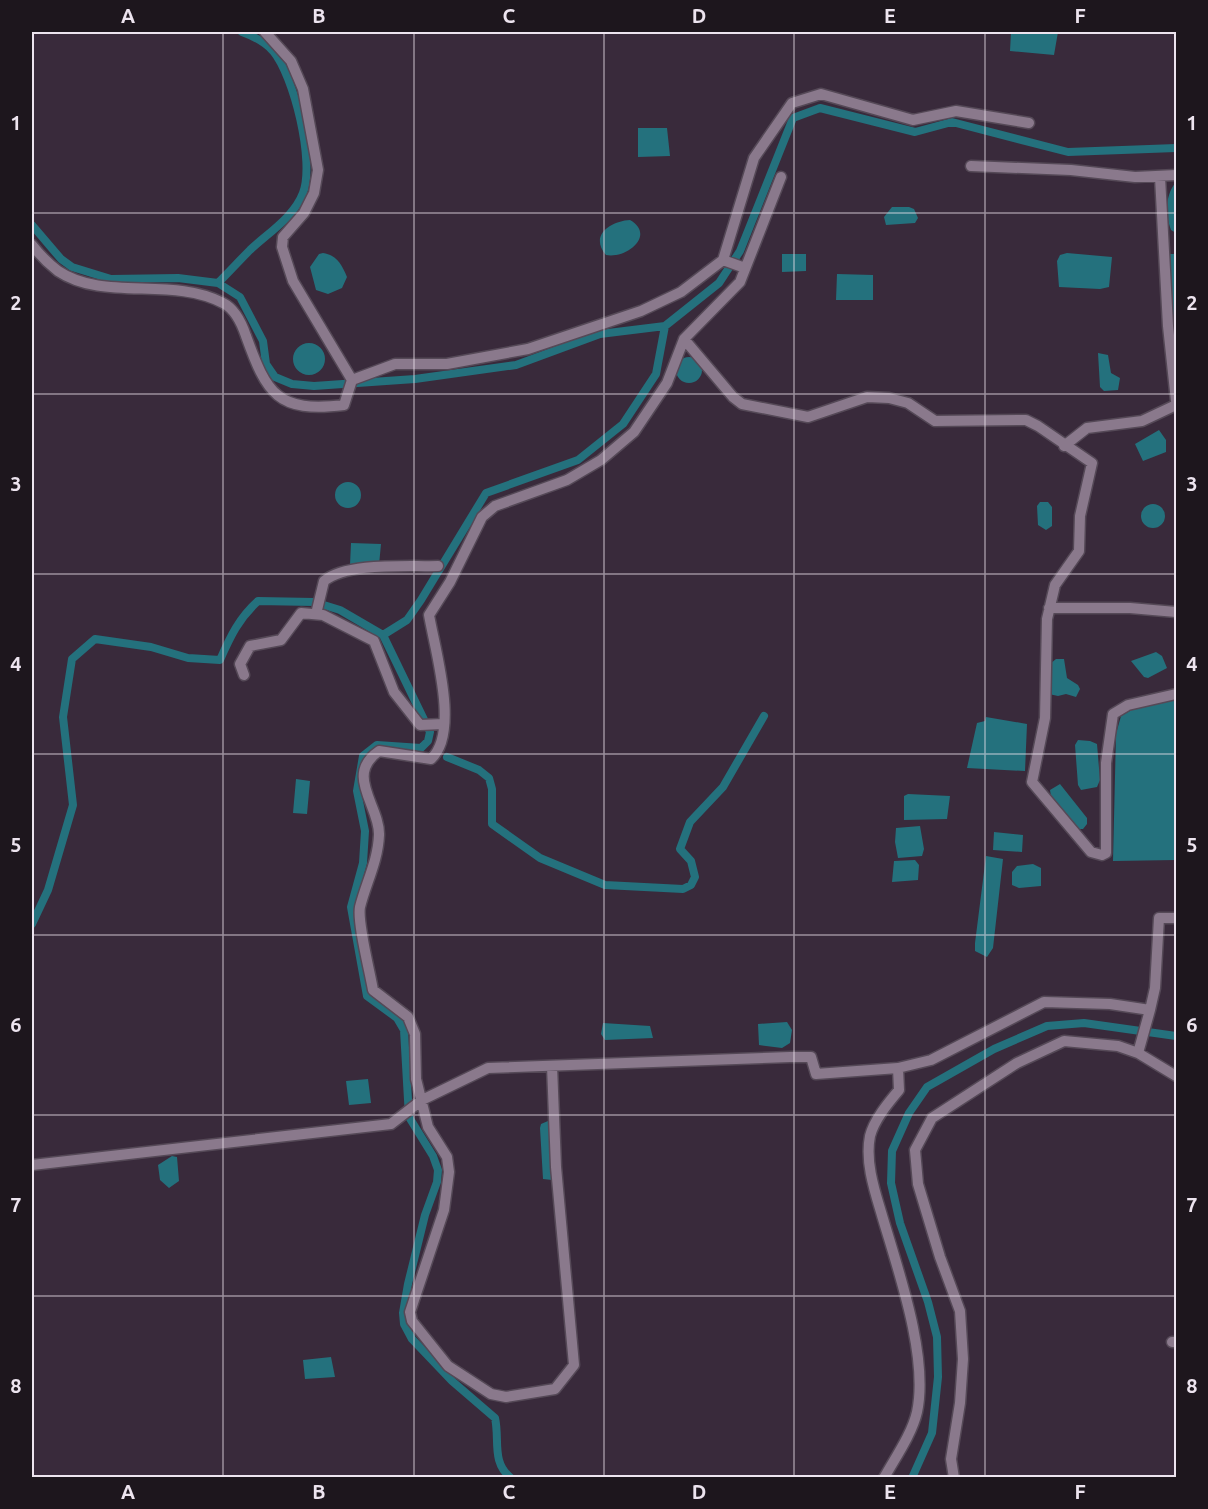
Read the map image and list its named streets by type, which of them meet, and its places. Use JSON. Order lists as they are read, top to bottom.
{
  "grid": {
    "columns": [
      "A",
      "B",
      "C",
      "D",
      "E",
      "F"
    ],
    "rows": [
      "1",
      "2",
      "3",
      "4",
      "5",
      "6",
      "7",
      "8"
    ]
  }
}
